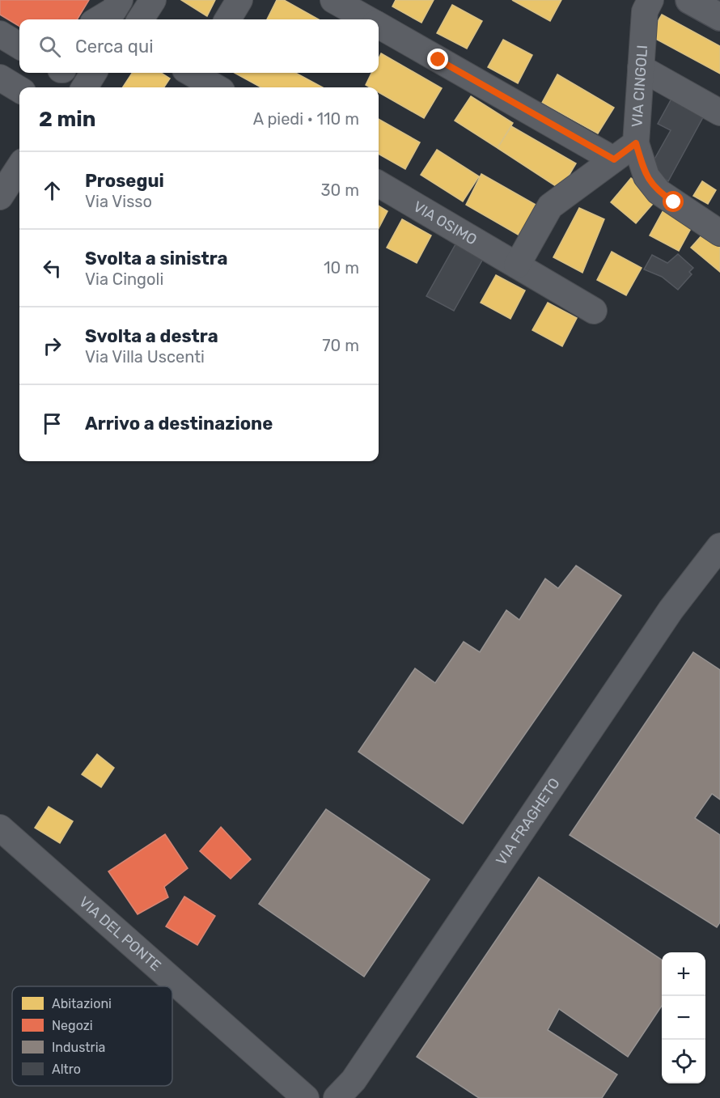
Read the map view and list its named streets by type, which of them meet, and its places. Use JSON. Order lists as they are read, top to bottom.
{
  "streets": {
    "street": [
      "VIA CINGOLI",
      "VIA OSIMO",
      "VIA FRAGHETO",
      "VIA DEL PONTE"
    ]
  },
  "crossings": [
    ["VIA CINGOLI", "VIA OSIMO"]
  ],
  "legend": [
    "Abitazioni",
    "Negozi",
    "Industria",
    "Altro"
  ],
  "page": {
    "search": "Cerca qui",
    "heading": ["2 min", "A piedi · 110 m"],
    "list": [
      ["Prosegui", "Via Visso", "30 m"],
      ["Svolta a sinistra", "Via Cingoli", "10 m"],
      ["Svolta a destra", "Via Villa Uscenti", "70 m"],
      "Arrivo a destinazione"
    ],
    "map_buttons": ["+", "−"]
  }
}
